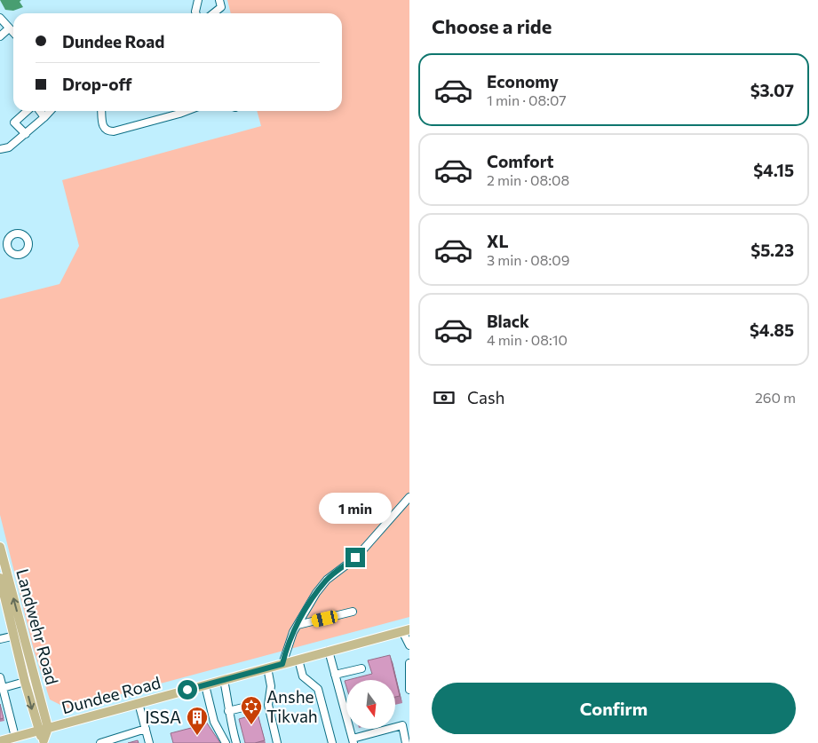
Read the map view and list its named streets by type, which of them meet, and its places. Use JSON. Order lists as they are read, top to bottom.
{
  "streets": {
    "main road": ["Landwehr Road", "Dundee Road"]
  },
  "crossings": [
    ["Landwehr Road", "Dundee Road"]
  ],
  "places": {
    "synagogue": ["Anshe Tikvah"],
    "building": ["ISSA"]
  },
  "north": "bottom",
  "page": {
    "heading": "Choose a ride",
    "banner": ["Dundee Road", "Drop-off"],
    "list": [
      {
        "name": "Economy",
        "note": "1 min · 08:07",
        "value": "$3.07"
      },
      {
        "name": "Comfort",
        "note": "2 min · 08:08",
        "value": "$4.15"
      },
      {
        "name": "XL",
        "note": "3 min · 08:09",
        "value": "$5.23"
      },
      {
        "name": "Black",
        "note": "4 min · 08:10",
        "value": "$4.85"
      }
    ],
    "pay": ["Cash", "260 m"],
    "bubble": "1 min",
    "buttons": "Confirm"
  }
}
